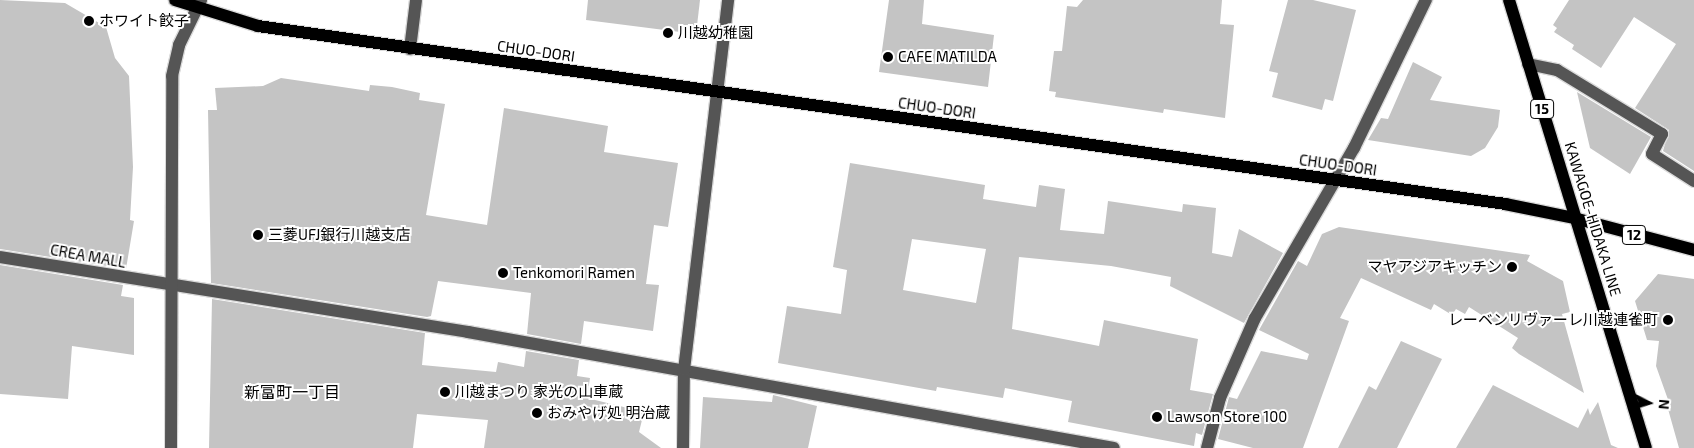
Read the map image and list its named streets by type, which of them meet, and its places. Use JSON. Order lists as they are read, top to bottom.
{
  "streets": {
    "main road": [
      "CHUO-DORI",
      "15",
      "KAWAGOE-HIDAKA LINE",
      "12"
    ],
    "street": ["CREA MALL"]
  },
  "crossings": [
    ["CHUO-DORI", "KAWAGOE-HIDAKA LINE"]
  ],
  "districts": ["新富町一丁目"],
  "places": [
    "ホワイト餃子",
    "川越幼稚園",
    "CAFE MATILDA",
    "三菱UFJ銀行川越支店",
    "マヤアジアキッチン",
    "Tenkomori Ramen",
    "レーベンリヴァーレ川越連雀町",
    "川越まつり 家光の山車蔵",
    "おみやげ処 明治蔵",
    "Lawson Store 100"
  ],
  "north": "right"
}
